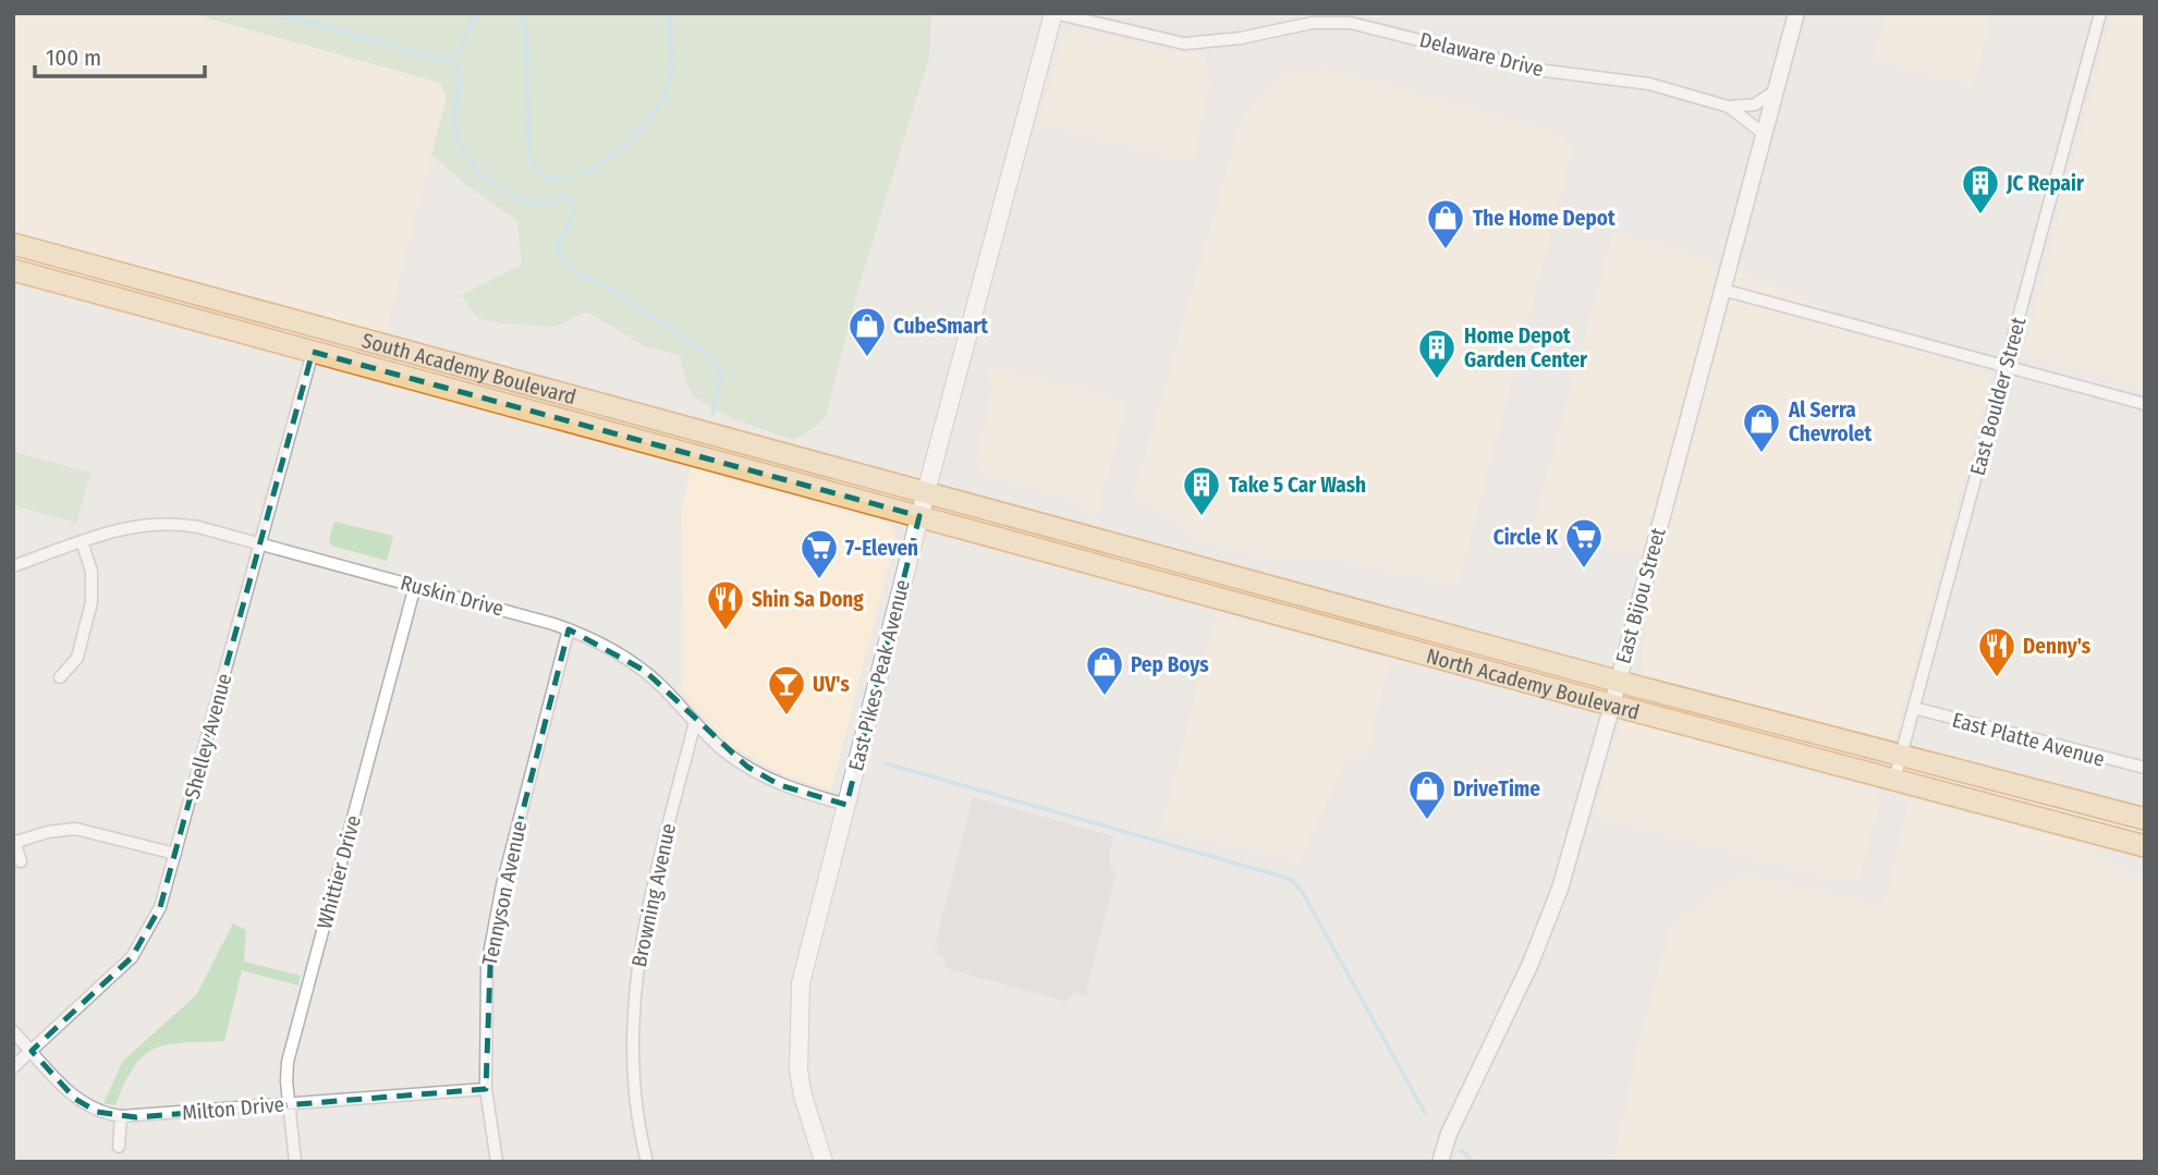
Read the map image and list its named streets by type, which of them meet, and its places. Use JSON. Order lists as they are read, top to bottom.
{
  "streets": {
    "highway": ["South Academy Boulevard", "North Academy Boulevard"],
    "main road": ["East Pikes Peak Avenue"],
    "street": [
      "Delaware Drive",
      "East Boulder Street",
      "Ruskin Drive",
      "East Bijou Street",
      "Shelley Avenue",
      "East Platte Avenue",
      "Whittier Drive",
      "Tennyson Avenue",
      "Browning Avenue",
      "Milton Drive"
    ]
  },
  "crossings": [
    ["Delaware Drive", "East Bijou Street"],
    ["Delaware Drive", "East Pikes Peak Avenue"],
    ["South Academy Boulevard", "East Pikes Peak Avenue"],
    ["South Academy Boulevard", "North Academy Boulevard"],
    ["South Academy Boulevard", "Shelley Avenue"],
    ["East Boulder Street", "North Academy Boulevard"],
    ["East Boulder Street", "East Platte Avenue"],
    ["Ruskin Drive", "East Pikes Peak Avenue"],
    ["Ruskin Drive", "Shelley Avenue"],
    ["Ruskin Drive", "Whittier Drive"],
    ["Ruskin Drive", "Tennyson Avenue"],
    ["Ruskin Drive", "Browning Avenue"],
    ["East Bijou Street", "North Academy Boulevard"],
    ["East Pikes Peak Avenue", "North Academy Boulevard"],
    ["Shelley Avenue", "Milton Drive"],
    ["Whittier Drive", "Milton Drive"],
    ["Tennyson Avenue", "Milton Drive"]
  ],
  "places": {
    "building": ["JC Repair", "Home Depot Garden Center", "Take 5 Car Wash"],
    "shop": [
      "The Home Depot",
      "CubeSmart",
      "Al Serra Chevrolet",
      "Pep Boys",
      "DriveTime"
    ],
    "supermarket": ["Circle K", "7-Eleven"],
    "restaurant": ["Shin Sa Dong", "Denny's"],
    "bar": ["UV's"]
  },
  "scale_bar": "100 m"
}
